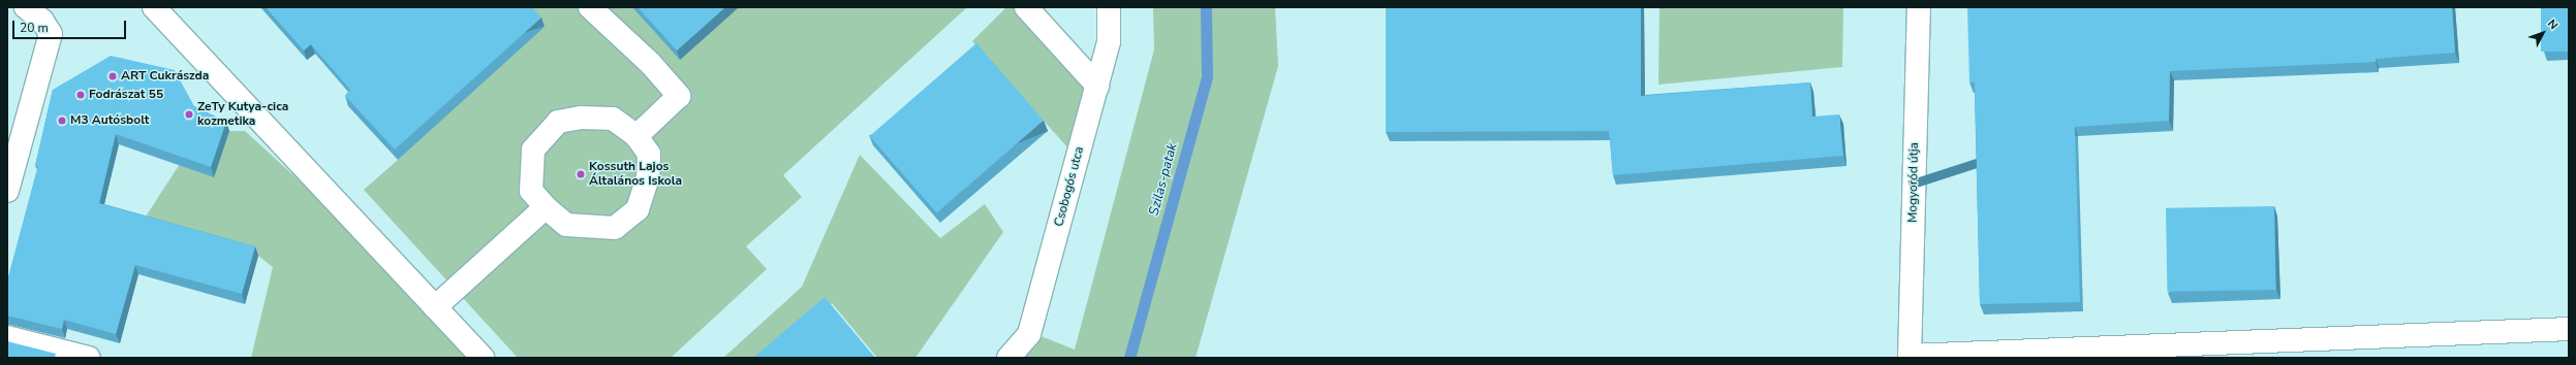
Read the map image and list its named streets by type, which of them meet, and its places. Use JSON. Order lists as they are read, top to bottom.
{
  "streets": {
    "street": ["Mogyoród útja", "Csobogós utca"]
  },
  "water": ["Szilas-patak"],
  "places": [
    "ART Cukrászda",
    "Fodrászat 55",
    "ZeTy Kutya-cica kozmetika",
    "M3 Autósbolt",
    "Kossuth Lajos Általános Iskola"
  ],
  "scale_bar": "20 m",
  "north": "top right"
}
